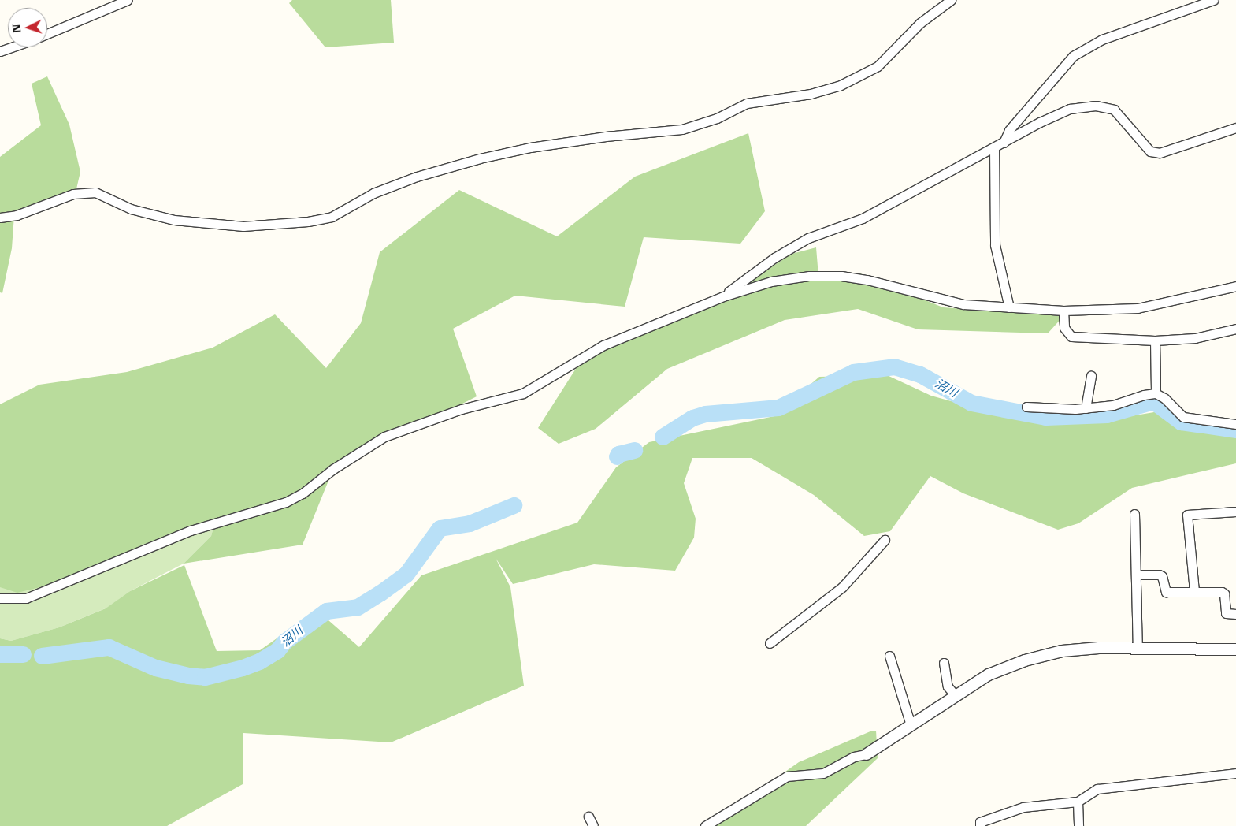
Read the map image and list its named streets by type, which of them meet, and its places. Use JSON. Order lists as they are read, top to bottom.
{
  "water": ["沼川"],
  "north": "left"
}
